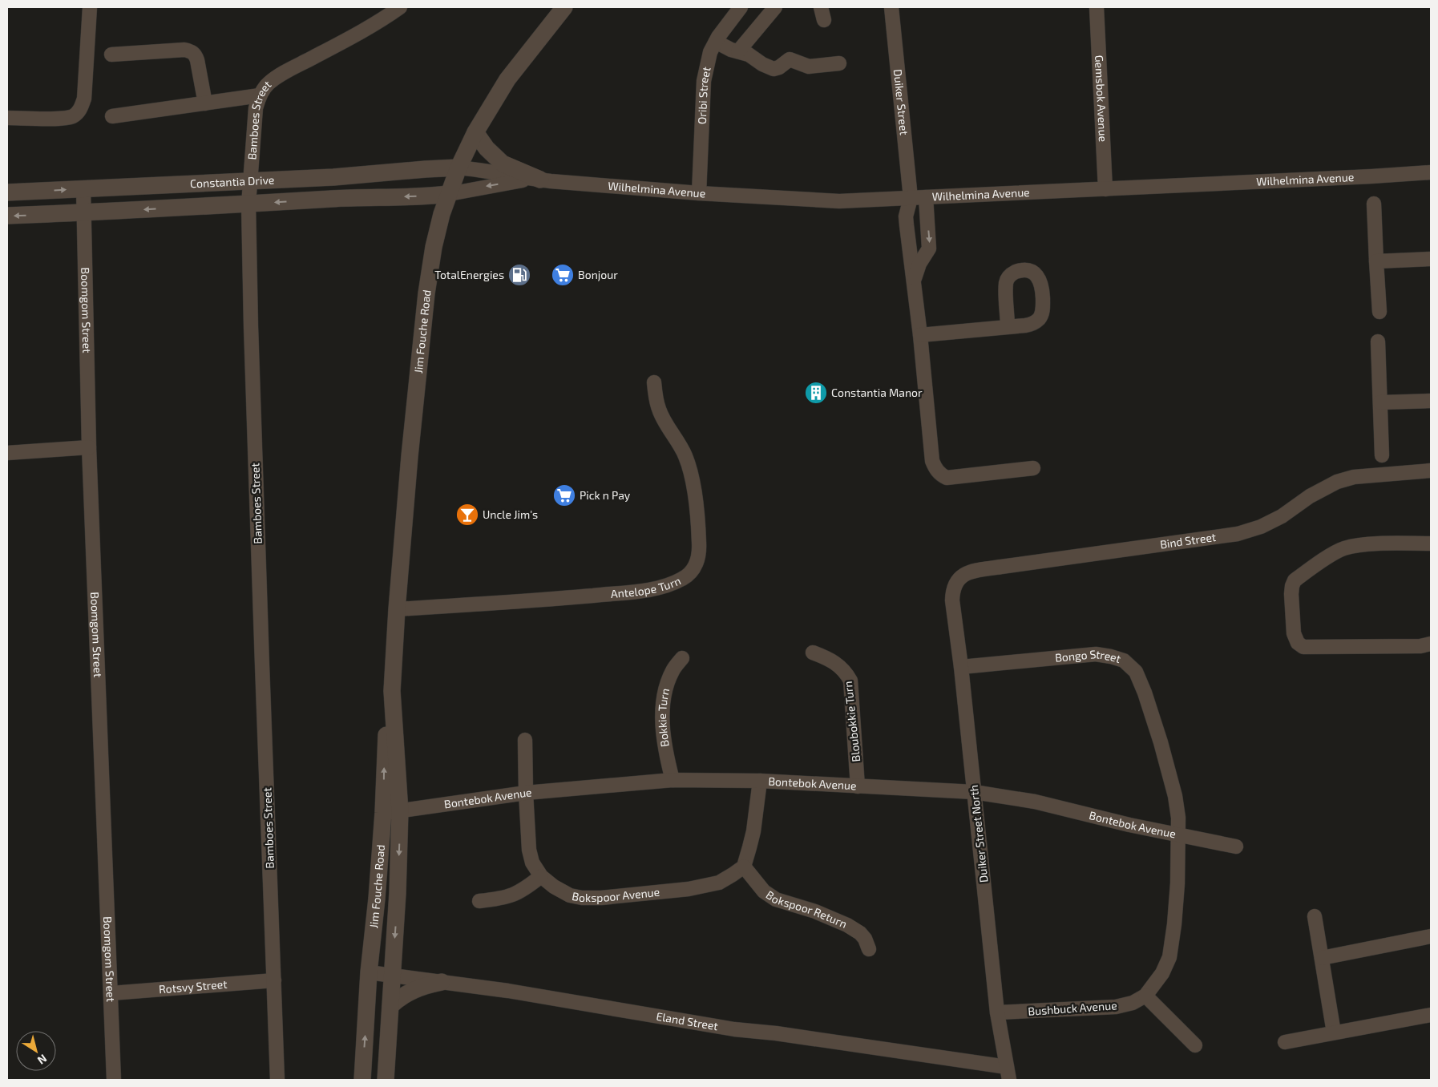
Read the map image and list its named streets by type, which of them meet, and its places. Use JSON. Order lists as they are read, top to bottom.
{
  "streets": {
    "street": [
      "Oribi Street",
      "Gemsbok Avenue",
      "Duiker Street",
      "Bamboes Street",
      "Wilhelmina Avenue",
      "Constantia Drive",
      "Boomgom Street",
      "Jim Fouche Road",
      "Bind Street",
      "Antelope Turn",
      "Bongo Street",
      "Bokkie Turn",
      "Bloubokkie Turn",
      "Bontebok Avenue",
      "Duiker Street North",
      "Bokspoor Avenue",
      "Bokspoor Return",
      "Rotsvy Street",
      "Bushbuck Avenue",
      "Eland Street"
    ]
  },
  "crossings": [
    ["Oribi Street", "Wilhelmina Avenue"],
    ["Gemsbok Avenue", "Wilhelmina Avenue"],
    ["Duiker Street", "Wilhelmina Avenue"],
    ["Bamboes Street", "Constantia Drive"],
    ["Bamboes Street", "Rotsvy Street"],
    ["Wilhelmina Avenue", "Constantia Drive"],
    ["Wilhelmina Avenue", "Jim Fouche Road"],
    ["Constantia Drive", "Boomgom Street"],
    ["Constantia Drive", "Jim Fouche Road"],
    ["Boomgom Street", "Rotsvy Street"],
    ["Jim Fouche Road", "Antelope Turn"],
    ["Jim Fouche Road", "Bontebok Avenue"],
    ["Jim Fouche Road", "Eland Street"],
    ["Bind Street", "Duiker Street North"],
    ["Bongo Street", "Bontebok Avenue"],
    ["Bongo Street", "Duiker Street North"],
    ["Bongo Street", "Bushbuck Avenue"],
    ["Bokkie Turn", "Bontebok Avenue"],
    ["Bloubokkie Turn", "Bontebok Avenue"],
    ["Bontebok Avenue", "Duiker Street North"],
    ["Bontebok Avenue", "Bokspoor Avenue"],
    ["Bontebok Avenue", "Bushbuck Avenue"],
    ["Duiker Street North", "Bushbuck Avenue"],
    ["Duiker Street North", "Eland Street"],
    ["Bokspoor Avenue", "Bokspoor Return"]
  ],
  "places": {
    "fuel station": ["TotalEnergies"],
    "supermarket": ["Bonjour", "Pick n Pay"],
    "building": ["Constantia Manor"],
    "bar": ["Uncle Jim's"]
  },
  "north": "bottom right"
}
